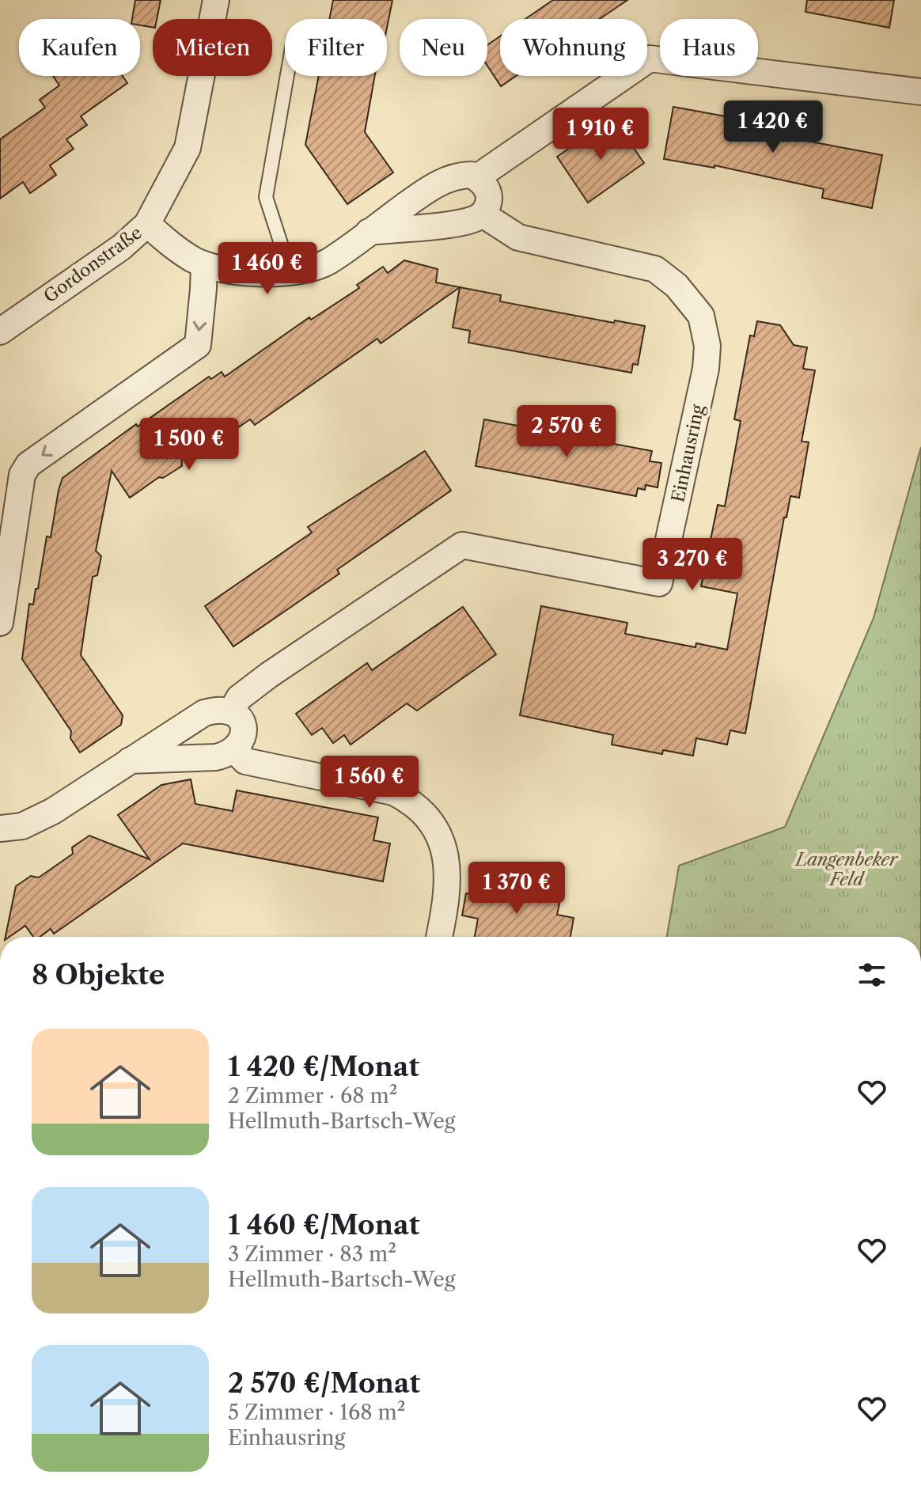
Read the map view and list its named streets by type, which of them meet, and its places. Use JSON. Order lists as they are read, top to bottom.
{
  "streets": {
    "street": ["Gordonstraße", "Einhausring"]
  },
  "parks": ["Langenbeker Feld"],
  "page": {
    "chip": [
      "Kaufen",
      "Mieten",
      "Filter",
      "Neu",
      "Wohnung",
      "Haus"
    ],
    "price": [
      "1 420 €",
      "1 910 €",
      "1 460 €",
      "2 570 €",
      "1 500 €",
      "3 270 €",
      "1 560 €",
      "1 370 €"
    ],
    "heading": "8 Objekte",
    "list": [
      {
        "name": "1 420 €/Monat",
        "note": "2 Zimmer · 68 m² · Hellmuth-Bartsch-Weg"
      },
      {
        "name": "1 460 €/Monat",
        "note": "3 Zimmer · 83 m² · Hellmuth-Bartsch-Weg"
      },
      {
        "name": "2 570 €/Monat",
        "note": "5 Zimmer · 168 m² · Einhausring"
      }
    ]
  }
}
